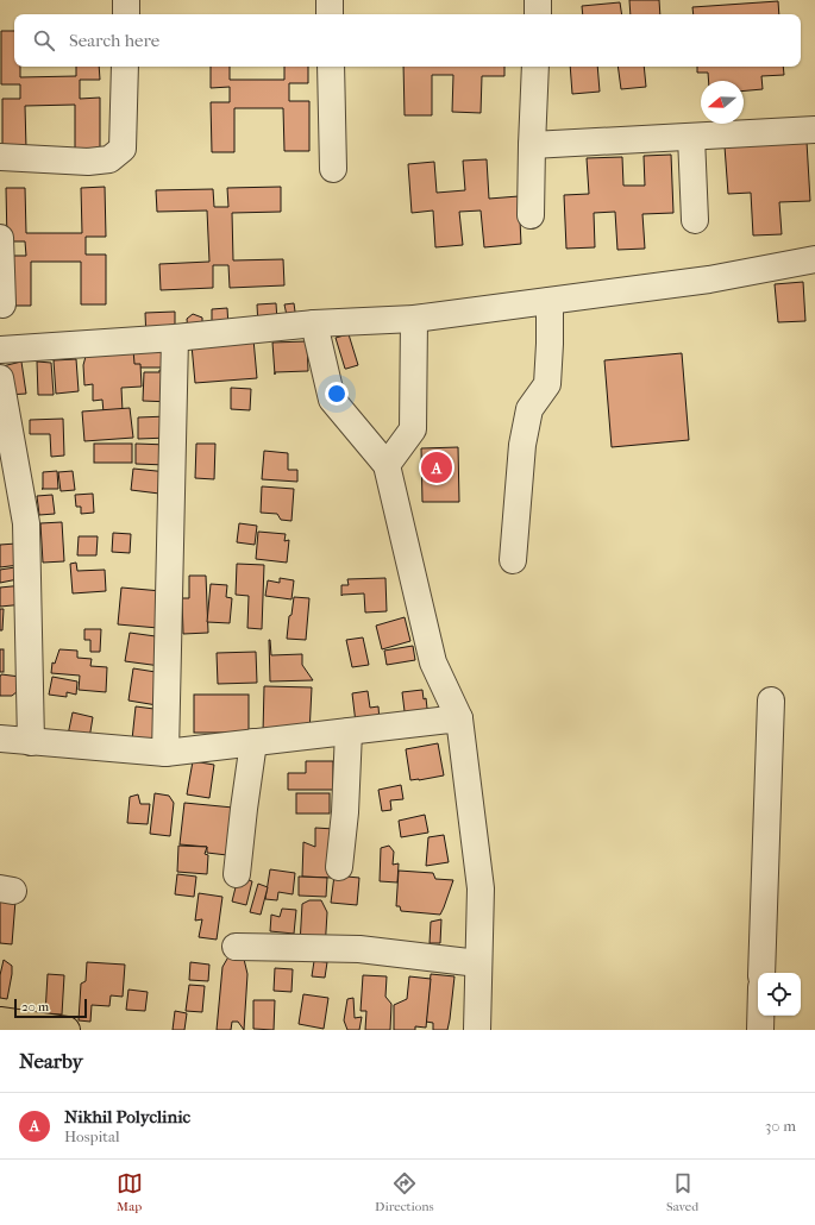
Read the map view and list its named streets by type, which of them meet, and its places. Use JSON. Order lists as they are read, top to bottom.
{
  "scale_bar": "20 m",
  "north": "left",
  "page": {
    "search": "Search here",
    "pins": "A",
    "scale": "20 m",
    "heading": "Nearby",
    "list": [
      {
        "mark": "A",
        "name": "Nikhil Polyclinic",
        "note": "Hospital",
        "value": "30 m"
      }
    ],
    "nav": ["Map", "Directions", "Saved"]
  }
}
